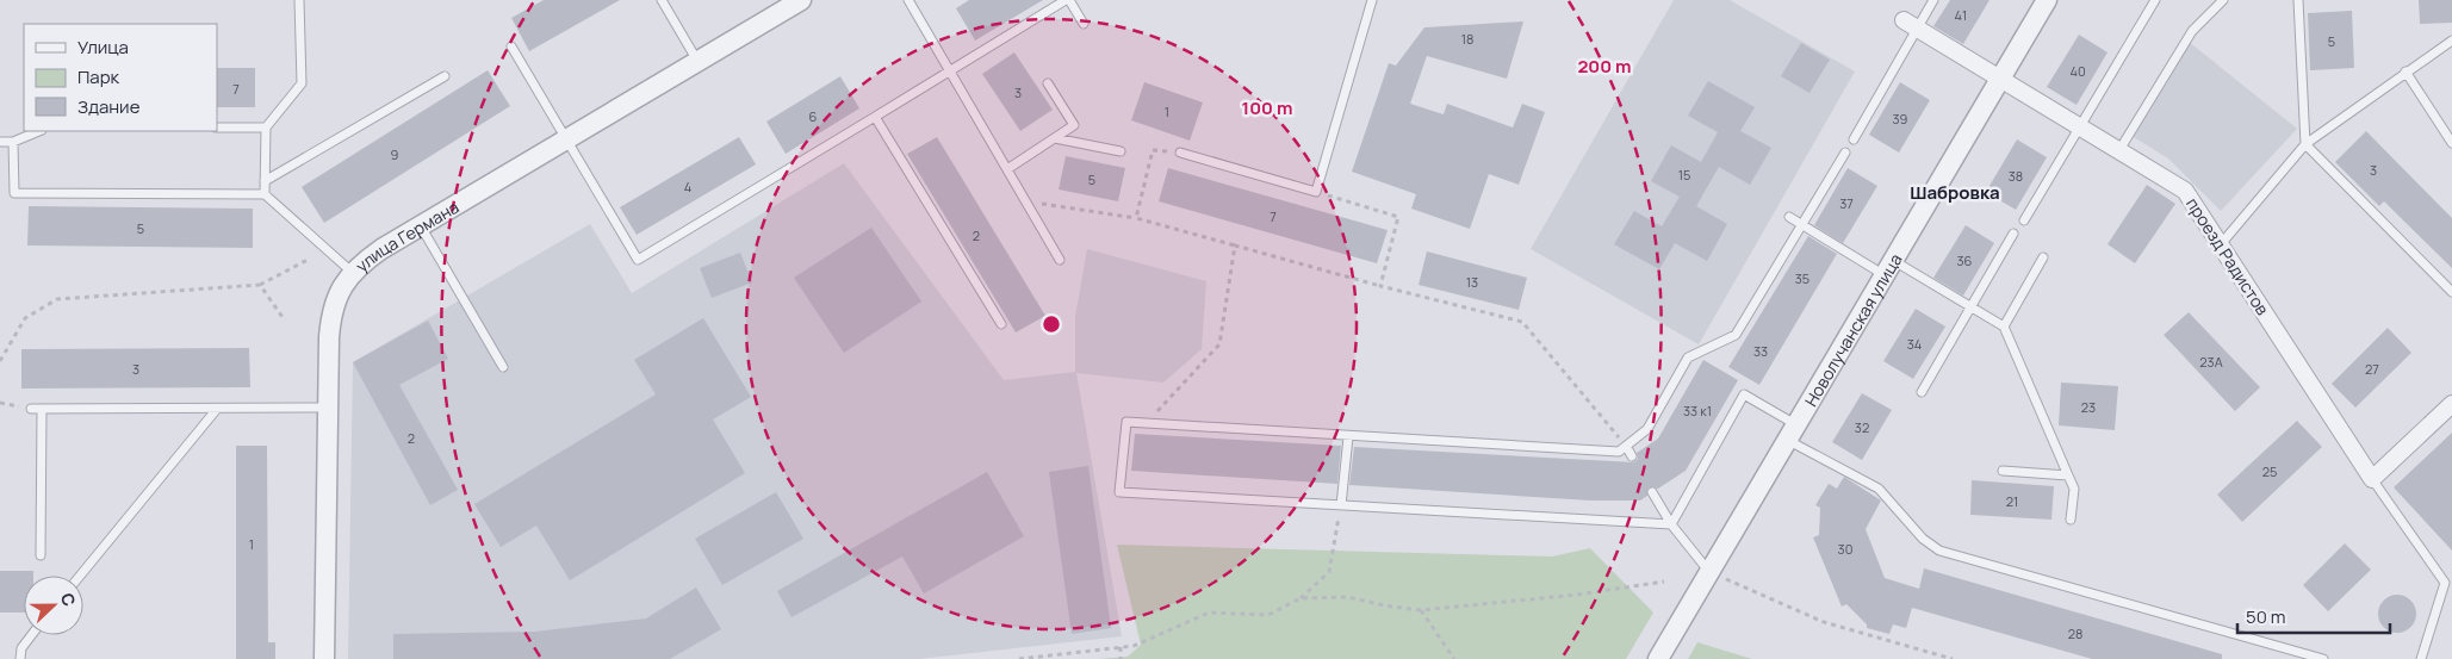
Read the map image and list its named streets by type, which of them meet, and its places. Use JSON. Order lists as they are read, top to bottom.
{
  "streets": {
    "street": ["улица Германа", "проезд Радистов", "Новолучанская улица"]
  },
  "crossings": [
    ["проезд Радистов", "Новолучанская улица"]
  ],
  "districts": ["Шабровка"],
  "house_numbers": [
    "41",
    "18",
    "5",
    "40",
    "7",
    "3",
    "1",
    "6",
    "39",
    "9",
    "3",
    "15",
    "38",
    "5",
    "4",
    "37",
    "7",
    "5",
    "2",
    "36",
    "35",
    "13",
    "34",
    "33",
    "23А",
    "3",
    "27",
    "23",
    "33 к1",
    "32",
    "2",
    "25",
    "21",
    "1",
    "30",
    "28"
  ],
  "legend": ["Улица", "Парк", "Здание"],
  "scale_bar": "50 m",
  "north": "right",
  "rings": ["200 m", "100 m"]
}
